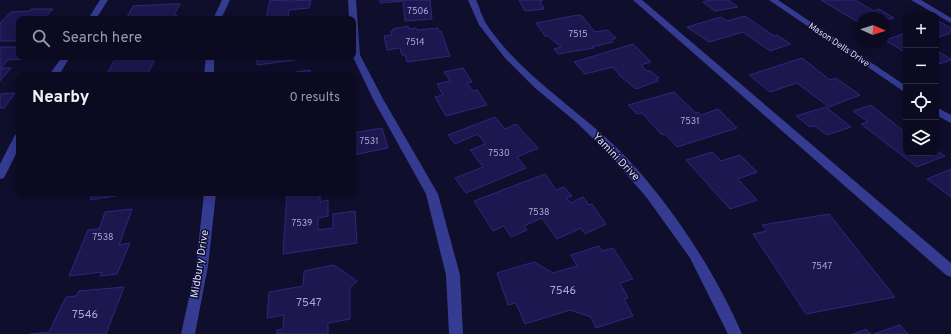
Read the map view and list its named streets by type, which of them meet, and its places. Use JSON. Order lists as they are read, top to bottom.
{
  "streets": {
    "street": ["Mason Dells Drive", "Yamini Drive", "Midbury Drive"]
  },
  "house_numbers": [
    "7506",
    "7515",
    "7514",
    "7531",
    "7531",
    "7530",
    "7538",
    "7539",
    "7538",
    "7547",
    "7546",
    "7547",
    "7546"
  ],
  "north": "right",
  "page": {
    "map_buttons": ["+", "−"],
    "search": "Search here",
    "heading": ["Nearby", "0 results"]
  }
}
